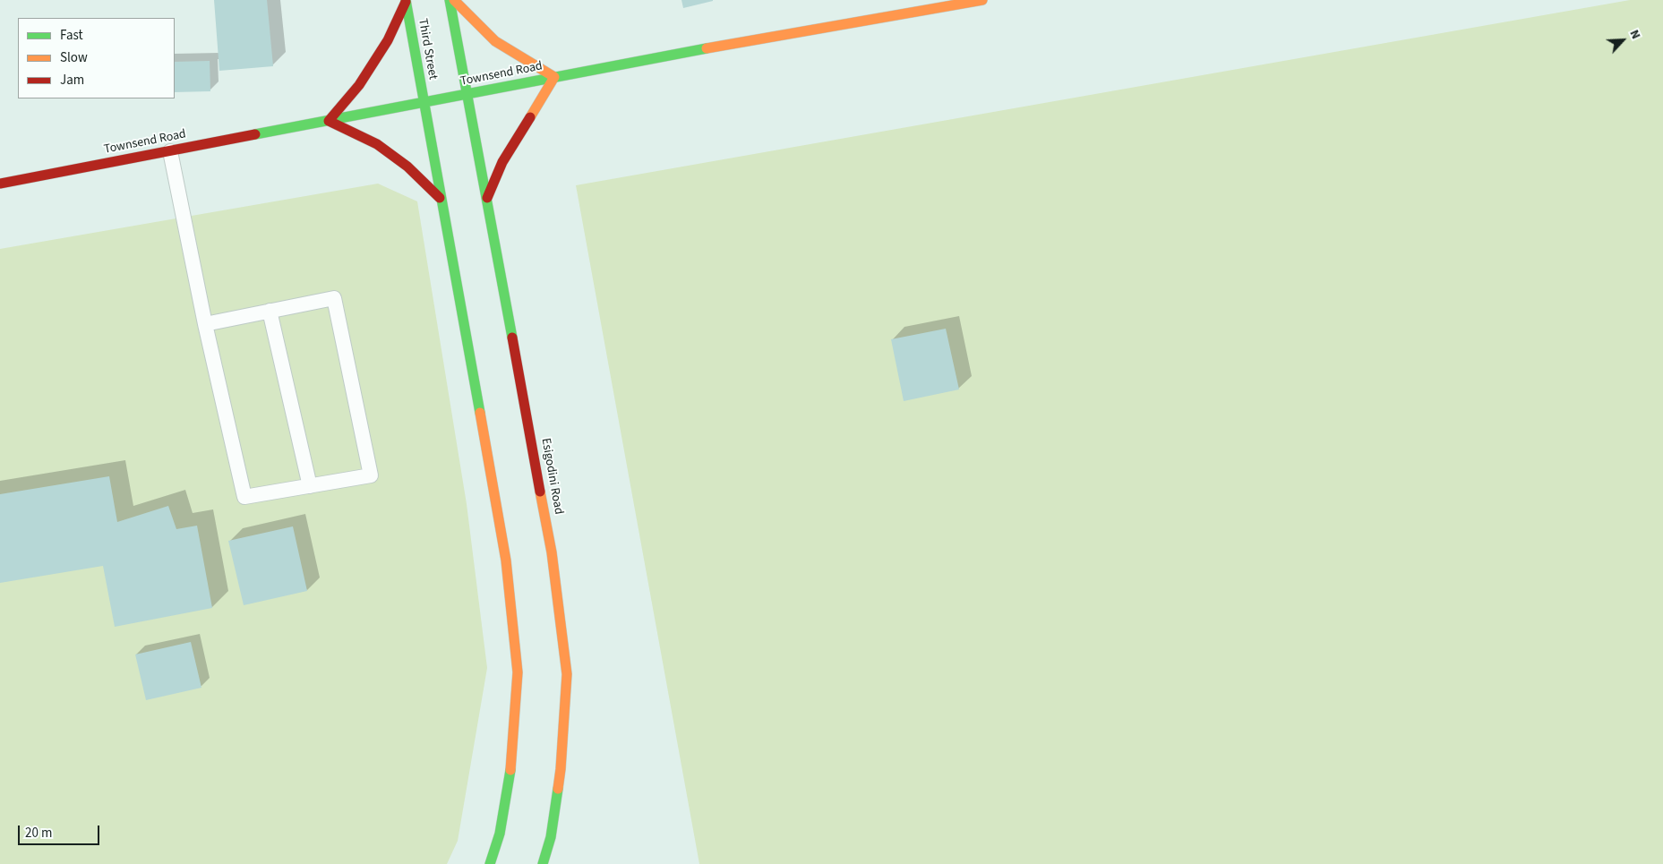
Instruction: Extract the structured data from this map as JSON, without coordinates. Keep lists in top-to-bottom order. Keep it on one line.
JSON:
{"streets":{"main road":["Third Street","Townsend Road","Esigodini Road"]},"crossings":[["Third Street","Townsend Road"],["Townsend Road","Esigodini Road"]],"legend":["Fast","Slow","Jam"],"scale_bar":"20 m","north":"top right"}
